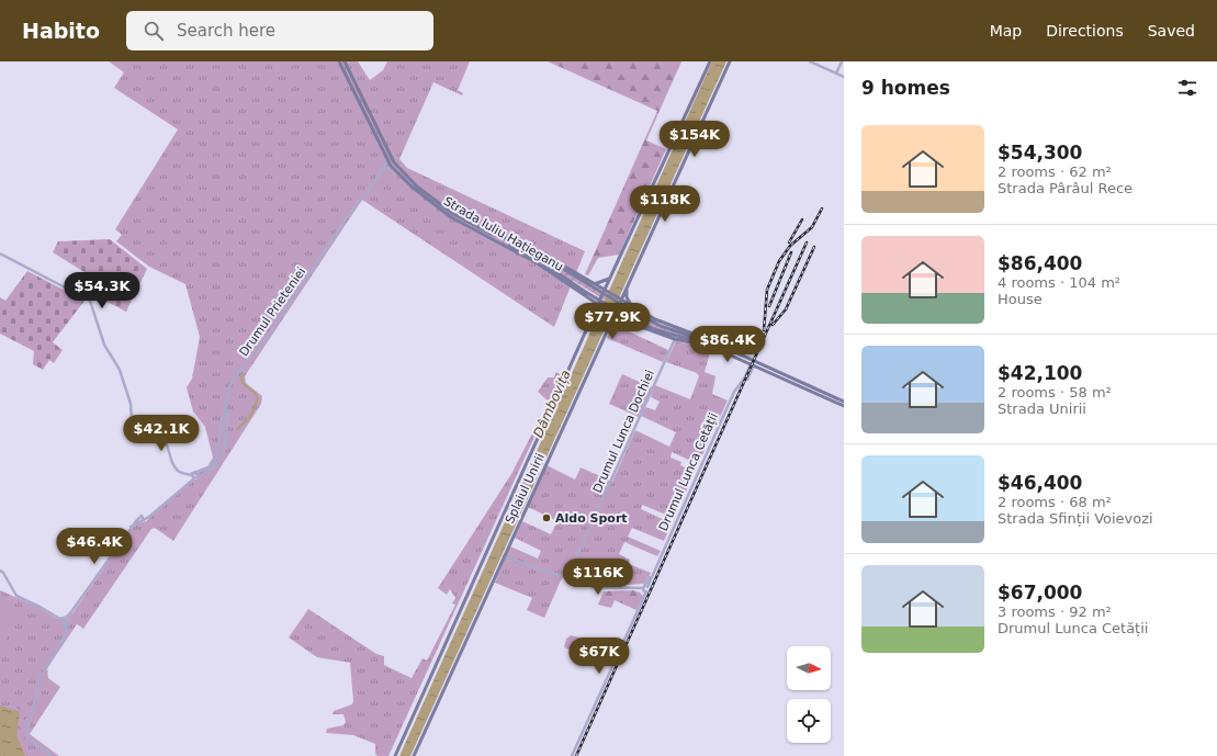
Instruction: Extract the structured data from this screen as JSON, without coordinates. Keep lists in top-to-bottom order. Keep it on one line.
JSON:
{"streets":{"main road":["Strada Iuliu Hațieganu","Splaiul Unirii"],"street":["Drumul Prieteniei","Drumul Lunca Dochiei","Drumul Lunca Cetății"]},"crossings":[["Strada Iuliu Hațieganu","Drumul Prieteniei"],["Strada Iuliu Hațieganu","Splaiul Unirii"]],"water":["Dâmbovița"],"places":["Aldo Sport"],"north":"right","page":{"header":"Habito","search":"Search here","nav":["Map","Directions","Saved"],"heading":"9 homes","list":[{"name":"$54,300","note":"2 rooms · 62 m² · Strada Pârâul Rece"},{"name":"$86,400","note":"4 rooms · 104 m² · House"},{"name":"$42,100","note":"2 rooms · 58 m² · Strada Unirii"},{"name":"$46,400","note":"2 rooms · 68 m² · Strada Sfinții Voievozi"},{"name":"$67,000","note":"3 rooms · 92 m² · Drumul Lunca Cetății"}],"price":["$154K","$118K","$54.3K","$77.9K","$86.4K","$42.1K","$46.4K","$116K","$67K"]}}
